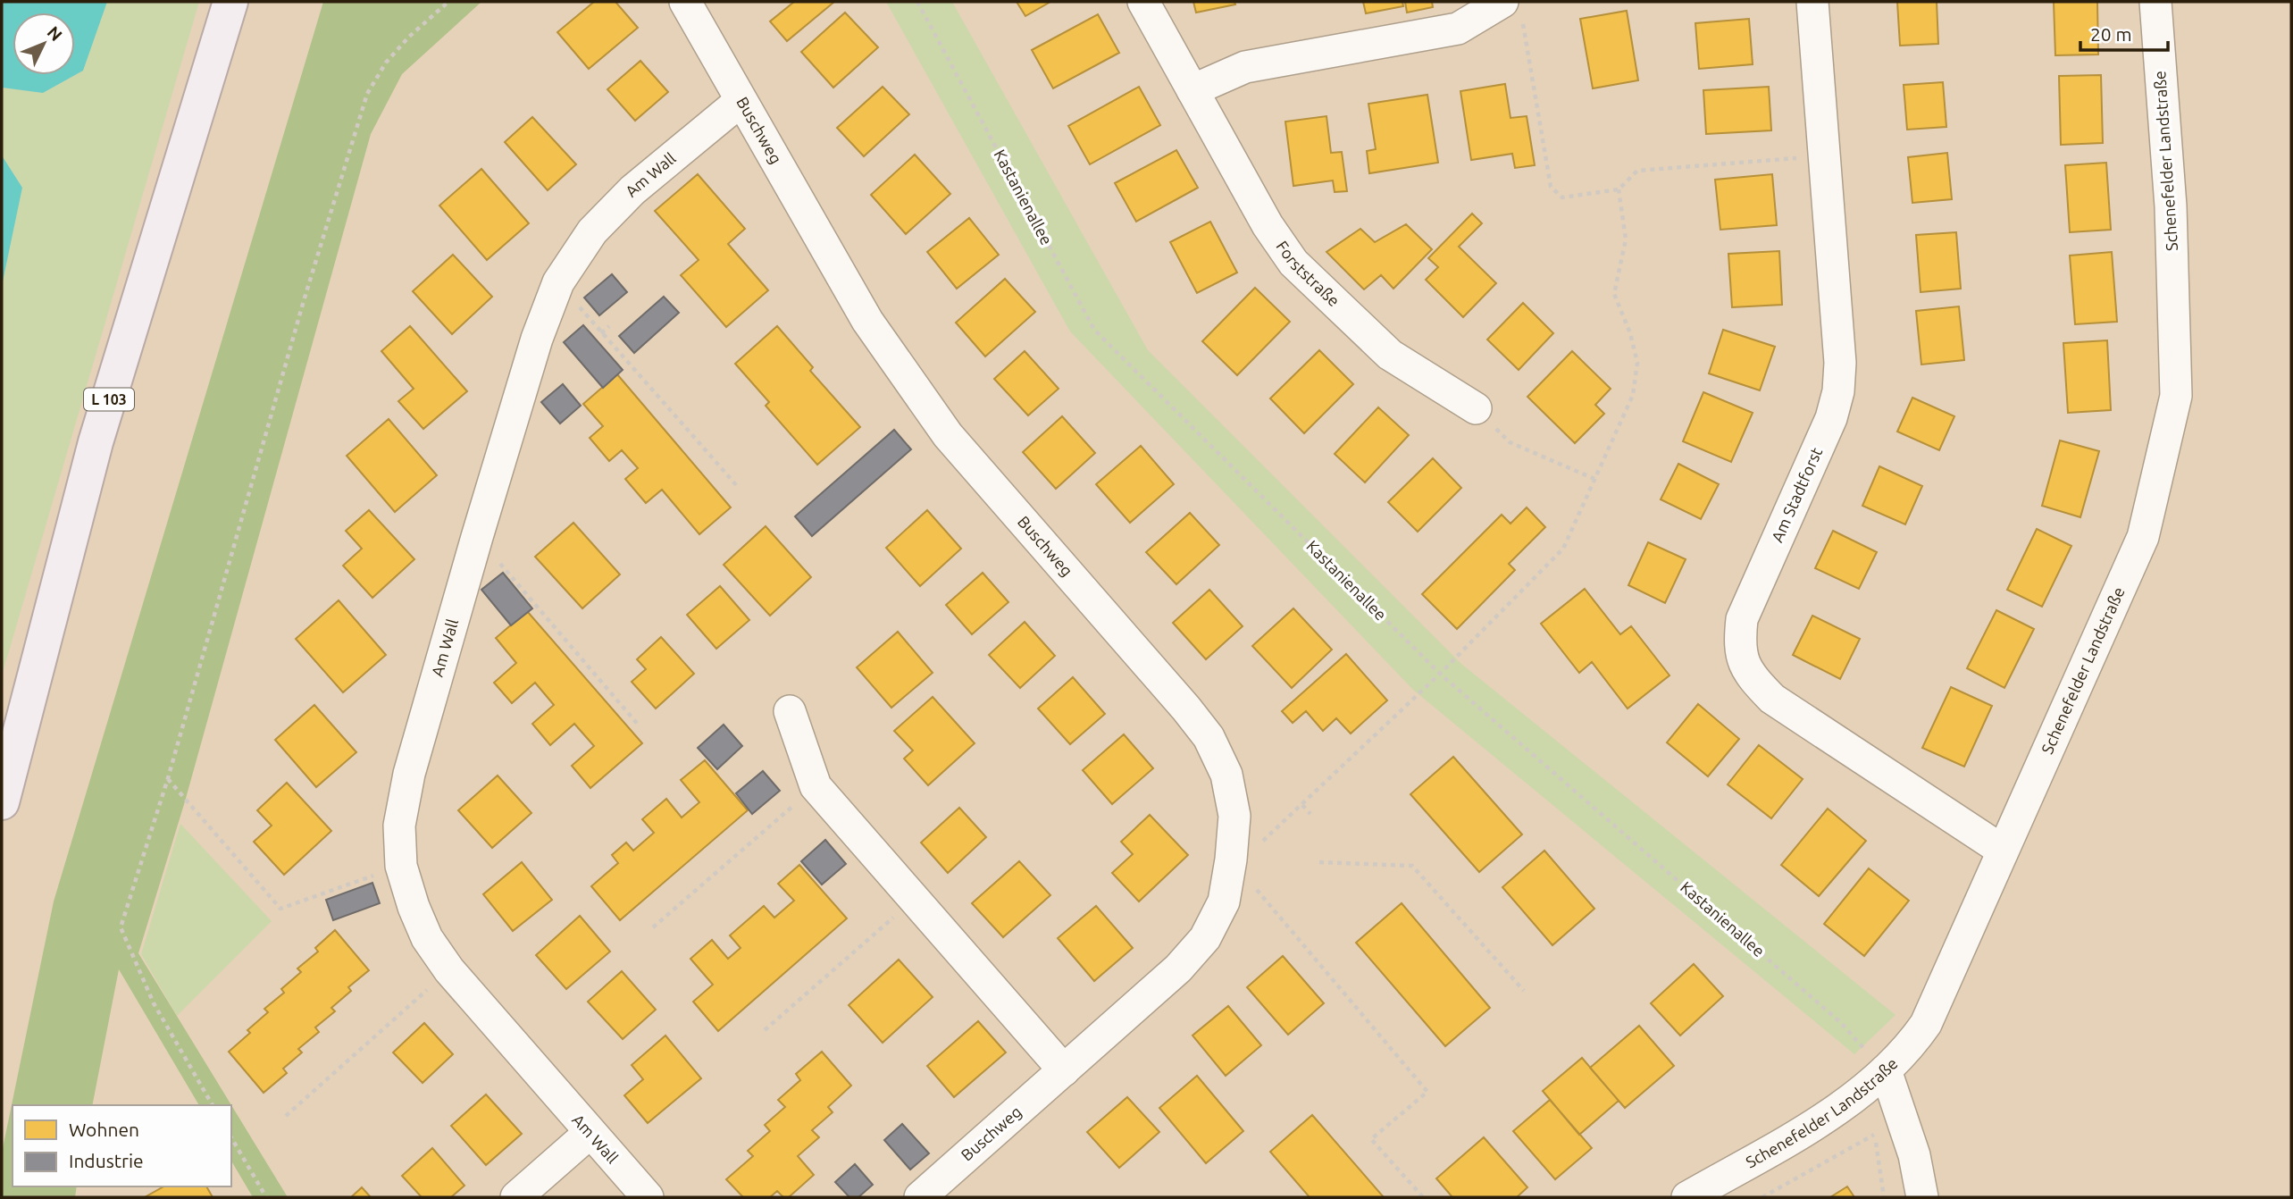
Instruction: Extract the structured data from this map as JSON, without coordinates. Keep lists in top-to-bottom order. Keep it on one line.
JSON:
{"streets":{"main road":["L 103"],"street":["Buschweg","Schenefelder Landstraße","Am Wall","Forststraße","Am Stadtforst"],"path":["Kastanienallee"]},"crossings":[["Buschweg","Am Wall"],["Schenefelder Landstraße","Kastanienallee"],["Schenefelder Landstraße","Am Stadtforst"]],"legend":["Wohnen","Industrie"],"scale_bar":"20 m","north":"top right"}
